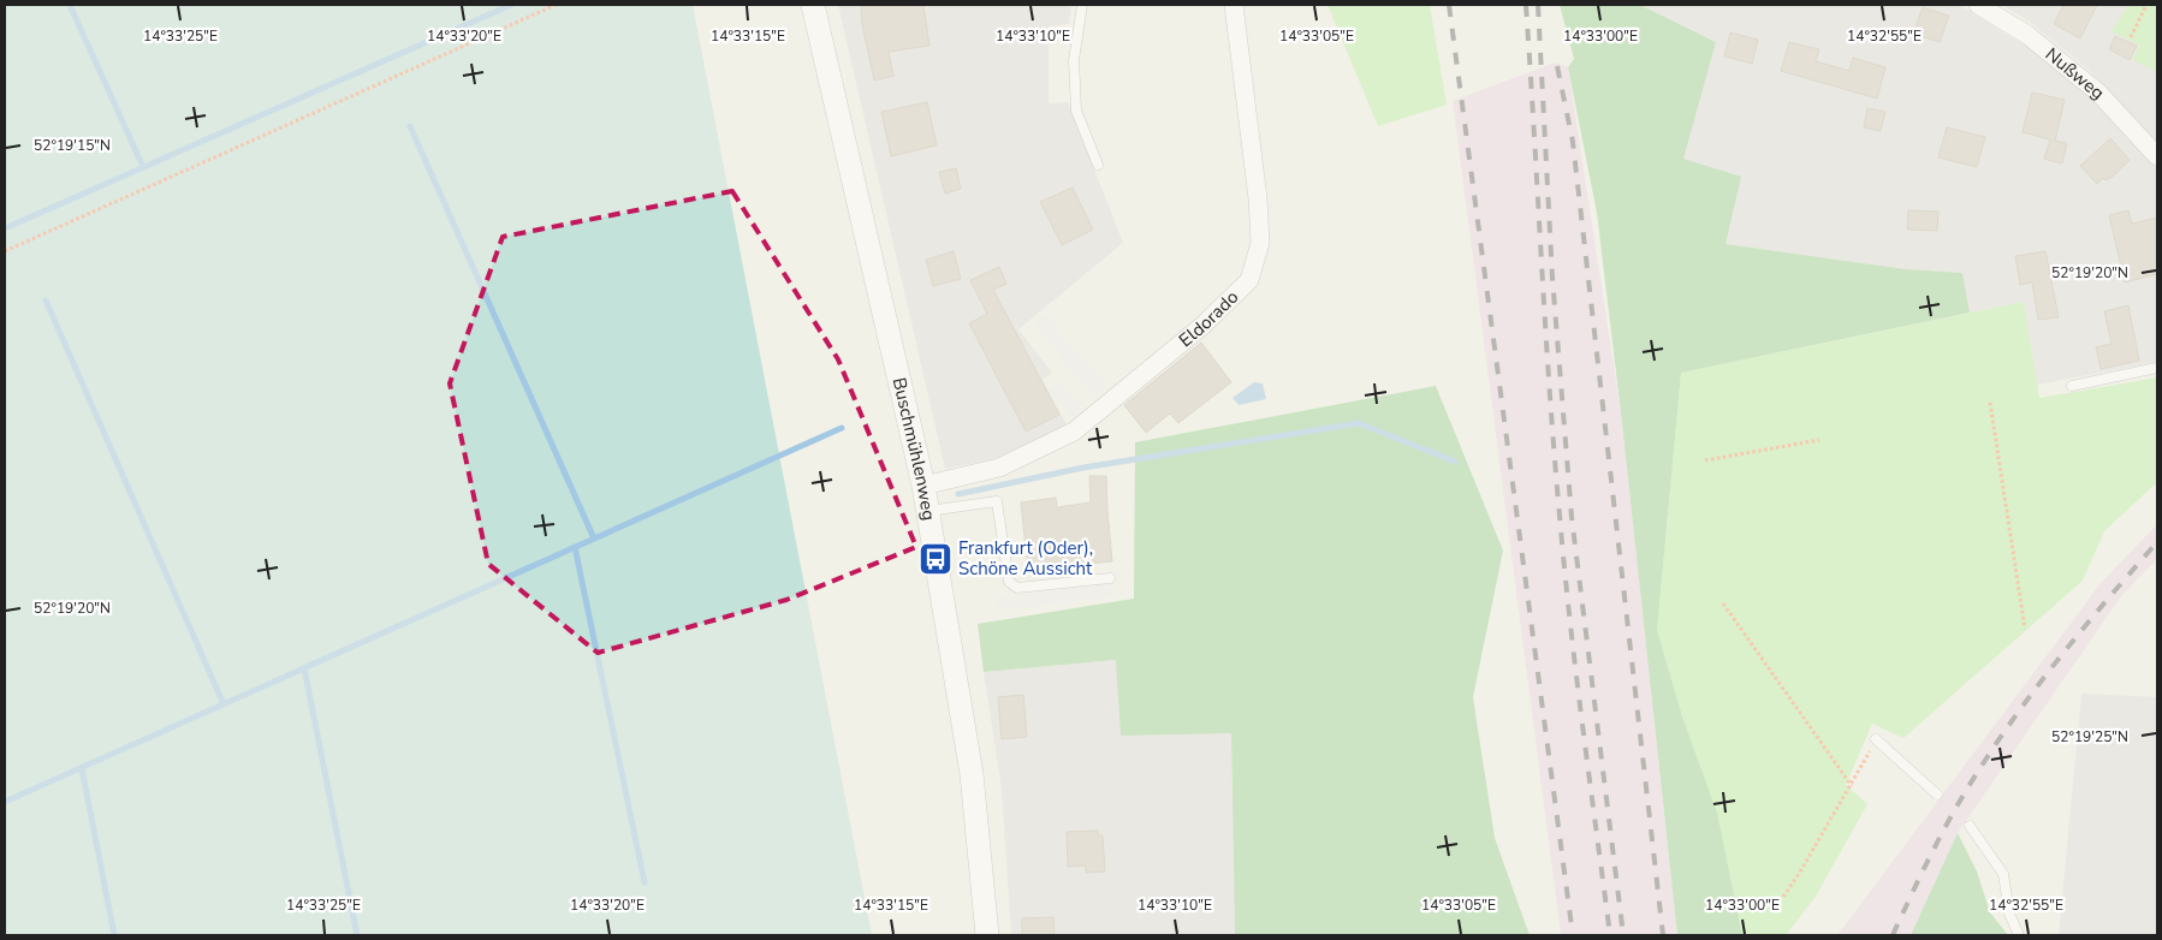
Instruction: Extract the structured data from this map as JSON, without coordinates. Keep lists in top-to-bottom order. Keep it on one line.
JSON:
{"streets":{"street":["Nußweg","Eldorado","Buschmühlenweg"]},"crossings":[["Eldorado","Buschmühlenweg"]],"places":{"bus stop":["Frankfurt (Oder), Schöne Aussicht"]},"coordinates":["14°33'25\"E","14°33'20\"E","14°33'15\"E","14°33'10\"E","14°33'05\"E","14°33'00\"E","14°32'55\"E","52°19'15\"N","52°19'20\"N","52°19'25\"N"]}
